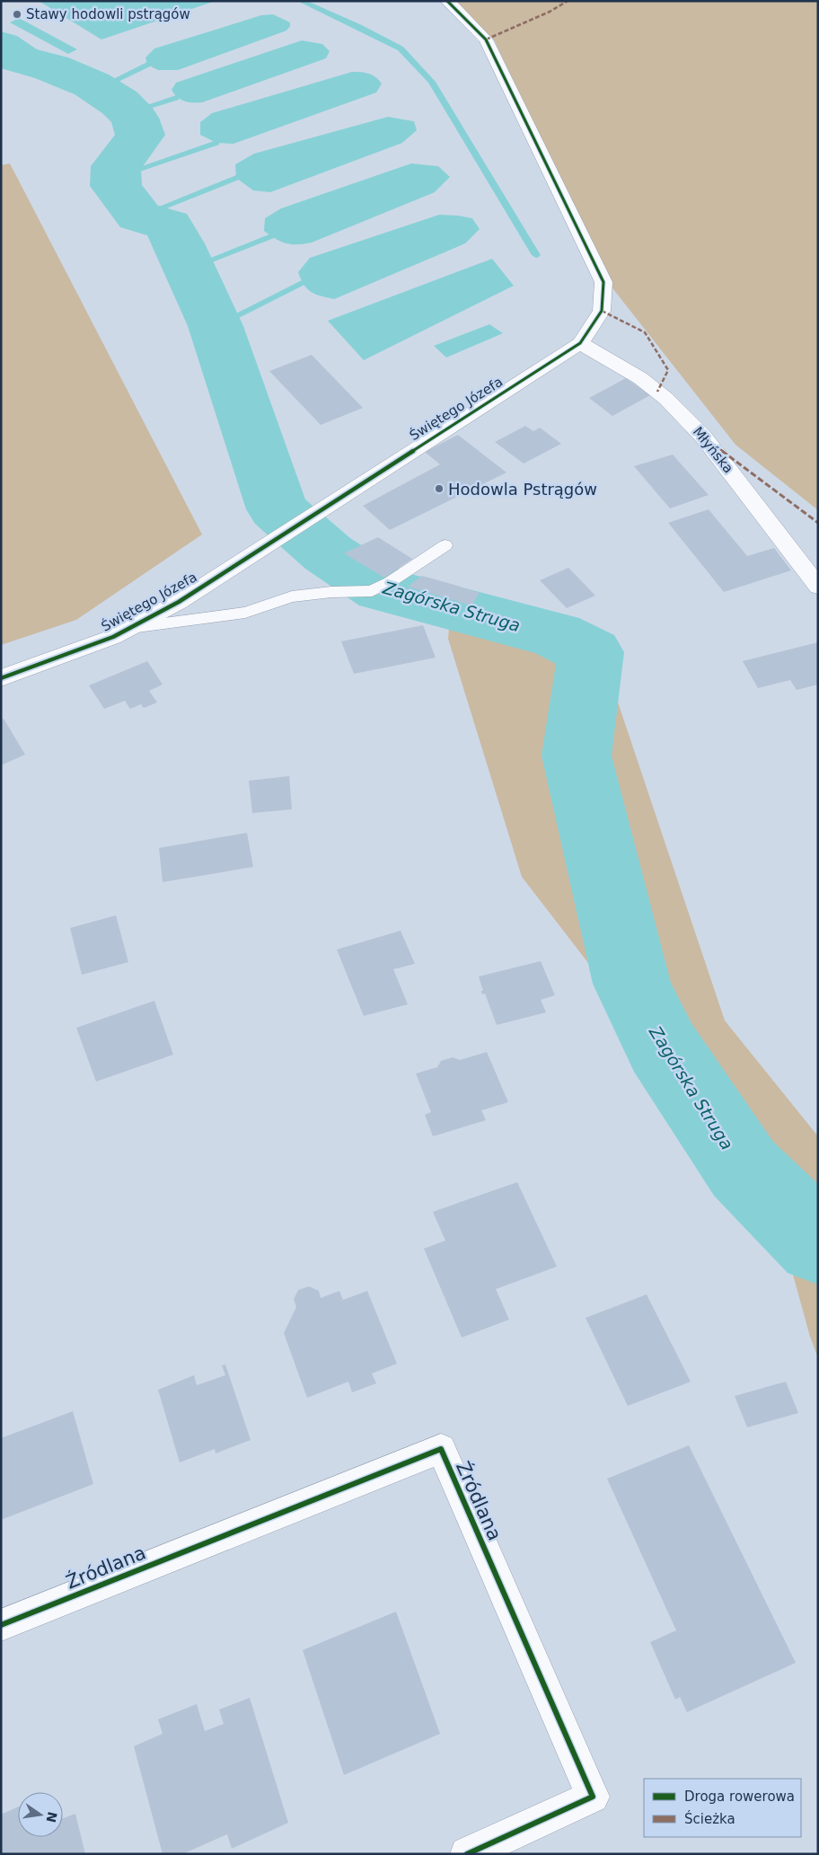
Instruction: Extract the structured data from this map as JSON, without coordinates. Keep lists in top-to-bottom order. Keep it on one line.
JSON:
{"streets":{"street":["Świętego Józefa","Młyńska","Źródlana"]},"crossings":[["Świętego Józefa","Młyńska"]],"water":["Zagórska Struga"],"places":["Stawy hodowli pstrągów","Hodowla Pstrągów"],"legend":["Droga rowerowa","Ścieżka"],"north":"right"}
